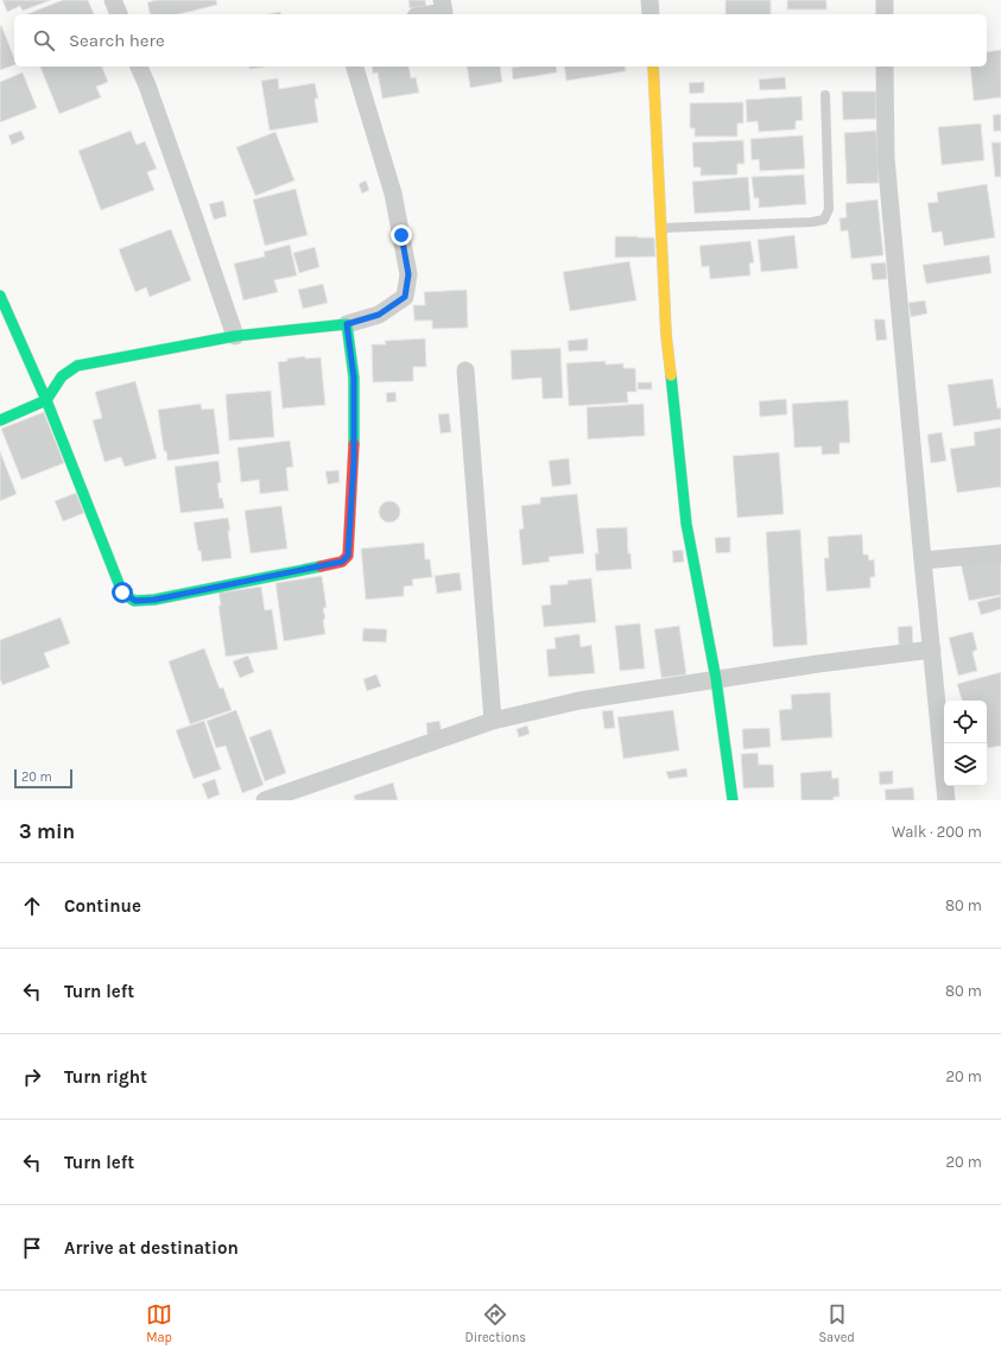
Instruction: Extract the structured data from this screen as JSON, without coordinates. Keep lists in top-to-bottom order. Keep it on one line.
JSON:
{"scale_bar":"20 m","page":{"search":"Search here","scale":"20 m","heading":["3 min","Walk · 200 m"],"list":[["Continue","80 m"],["Turn left","80 m"],["Turn right","20 m"],["Turn left","20 m"],"Arrive at destination"],"nav":["Map","Directions","Saved"]}}
